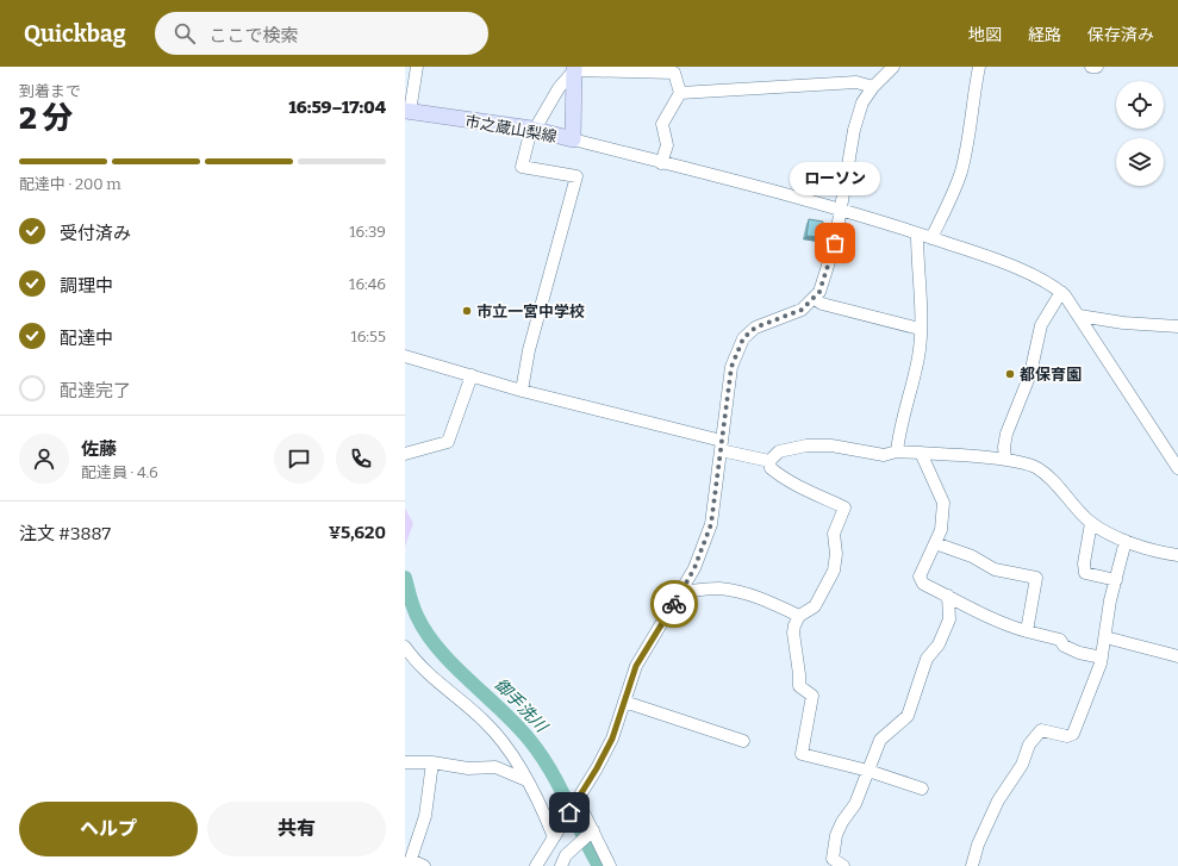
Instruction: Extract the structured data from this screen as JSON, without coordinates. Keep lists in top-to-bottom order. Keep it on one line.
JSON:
{"streets":{"main road":["市之蔵山梨線"]},"water":["御手洗川"],"places":["ローソン","市立一宮中学校","都保育園"],"page":{"header":"Quickbag","search":"ここで検索","nav":["地図","経路","保存済み"],"heading":["2 分","到着まで","16:59–17:04"],"panel":["佐藤","配達員 · 4.6","注文 #3887","¥5,620"],"bar":"配達中 · 200 m","bubble":"ローソン","list":[["受付済み","16:39"],["調理中","16:46"],["配達中","16:55"],"配達完了"],"buttons":["ヘルプ","共有"]}}
